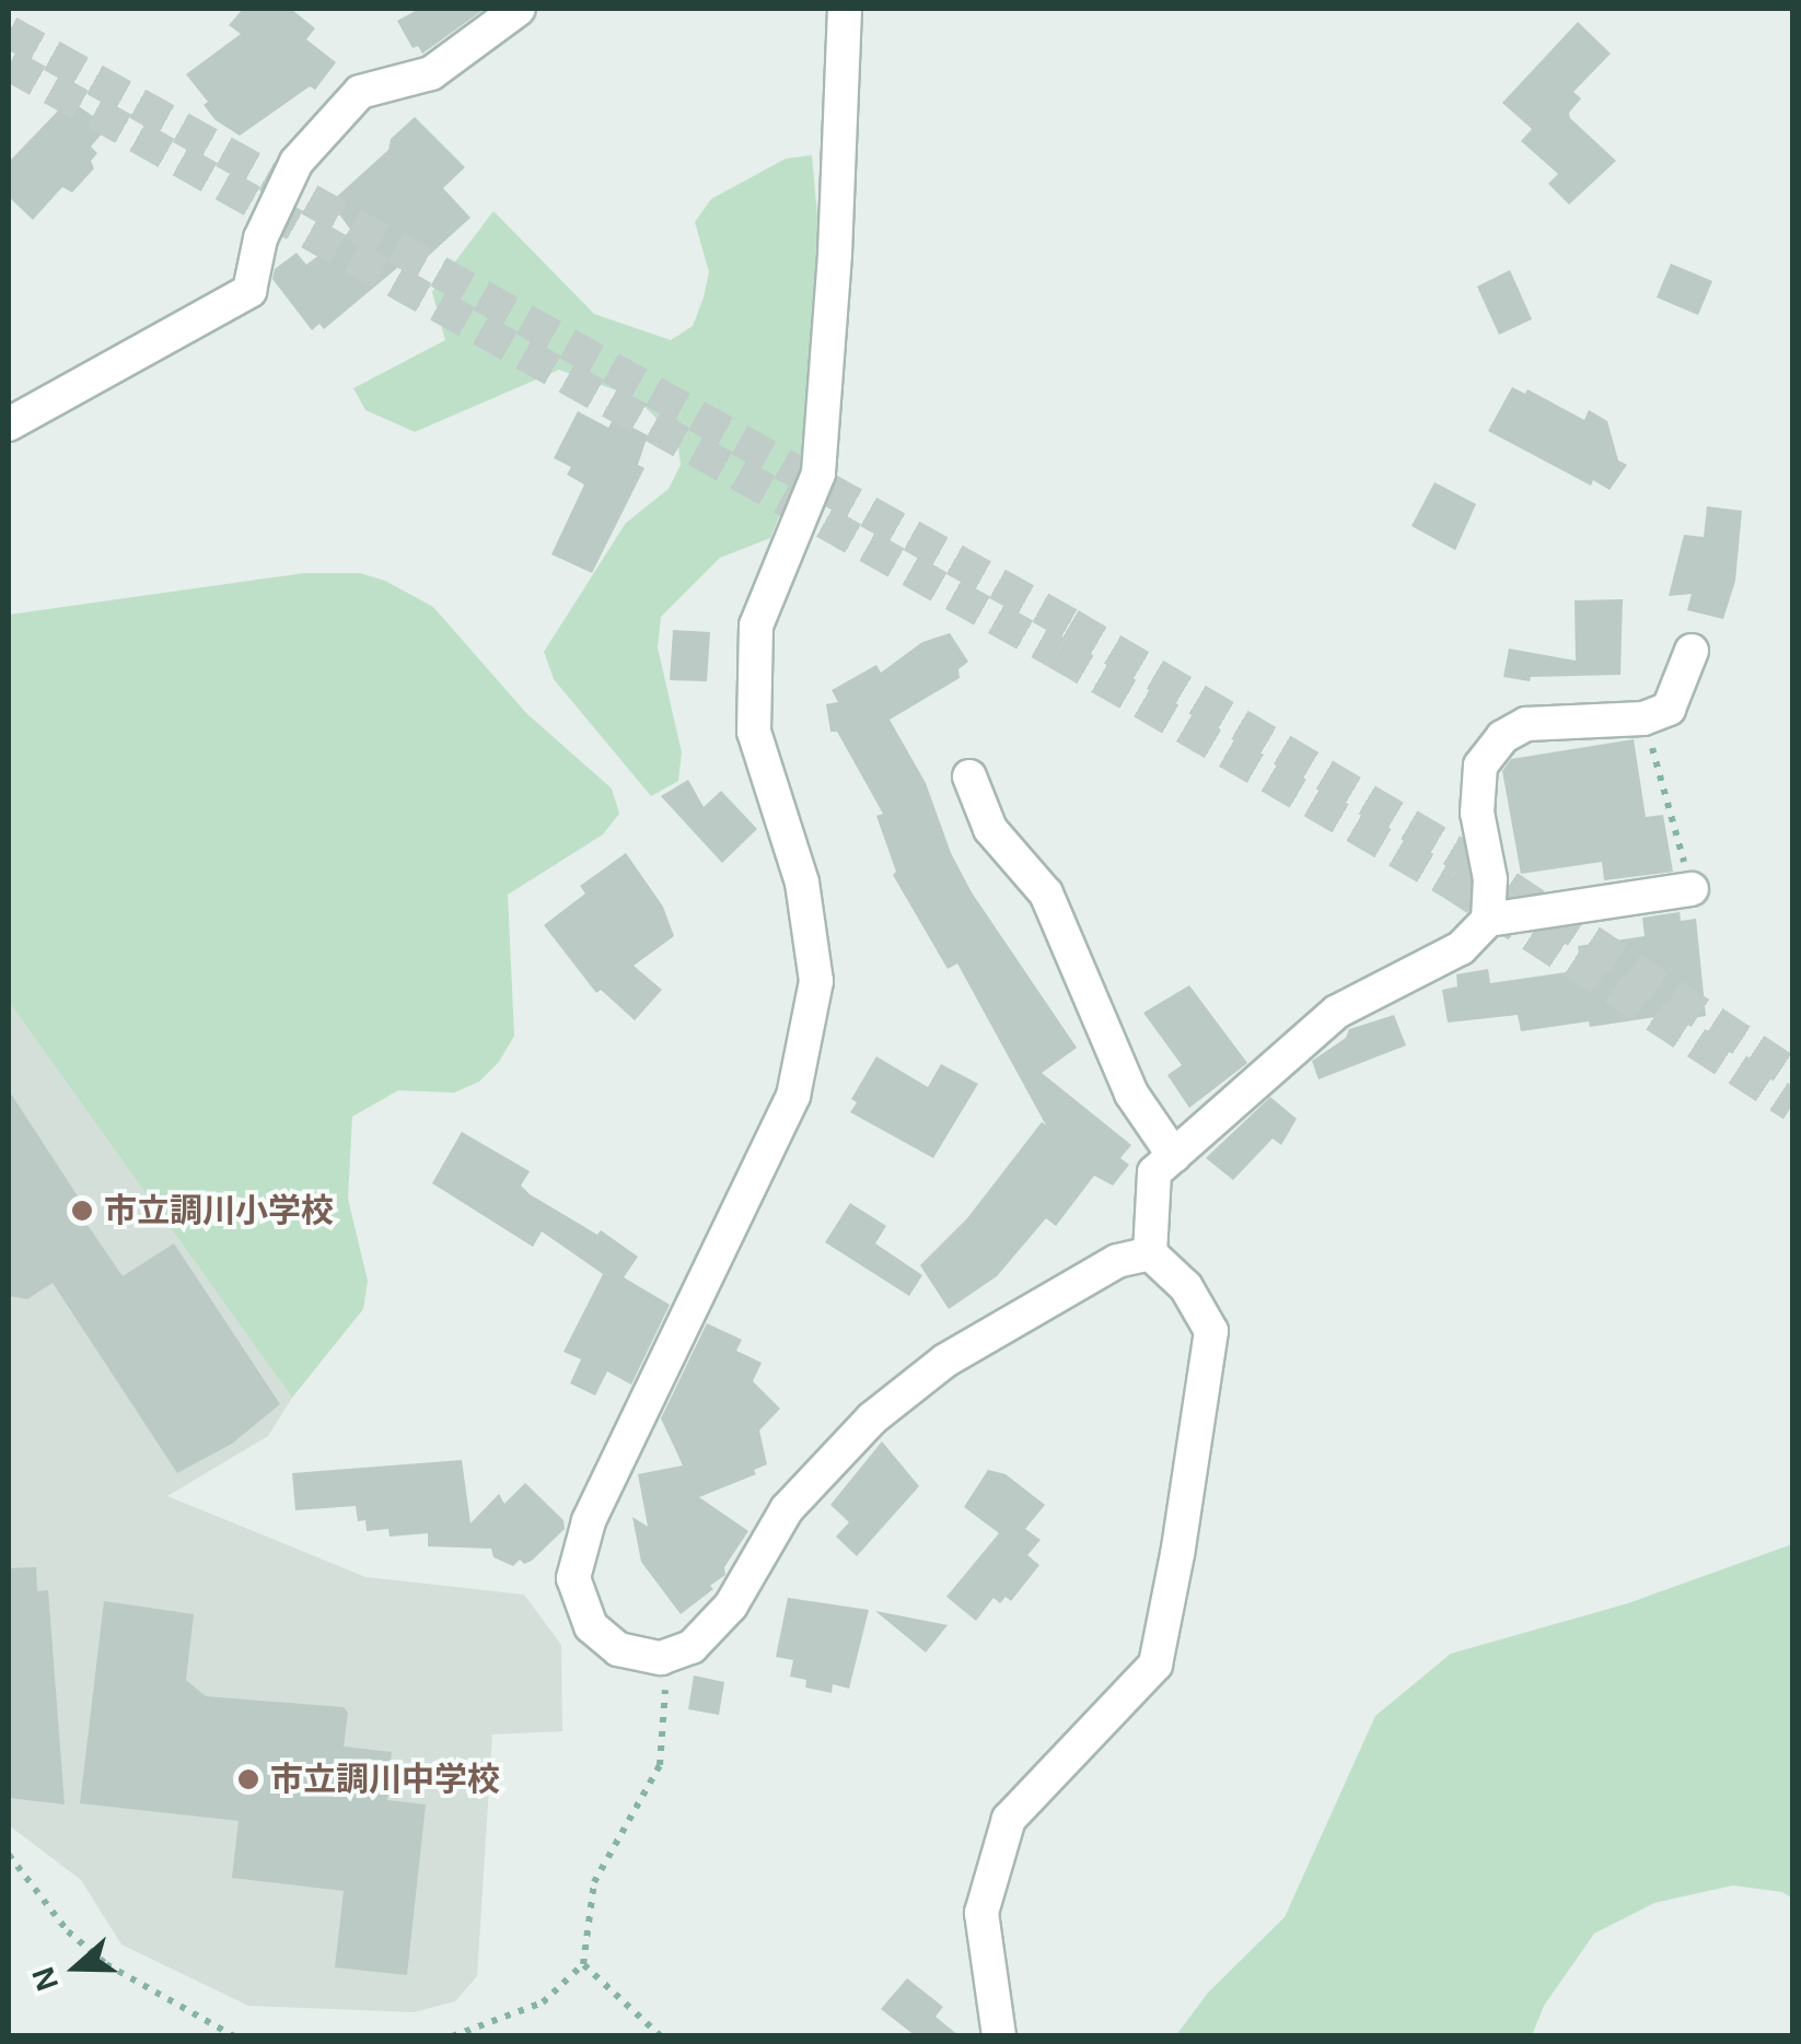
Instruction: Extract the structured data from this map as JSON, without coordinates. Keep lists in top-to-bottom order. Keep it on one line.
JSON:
{"places":["市立調川小学校","市立調川中学校"],"north":"left"}
